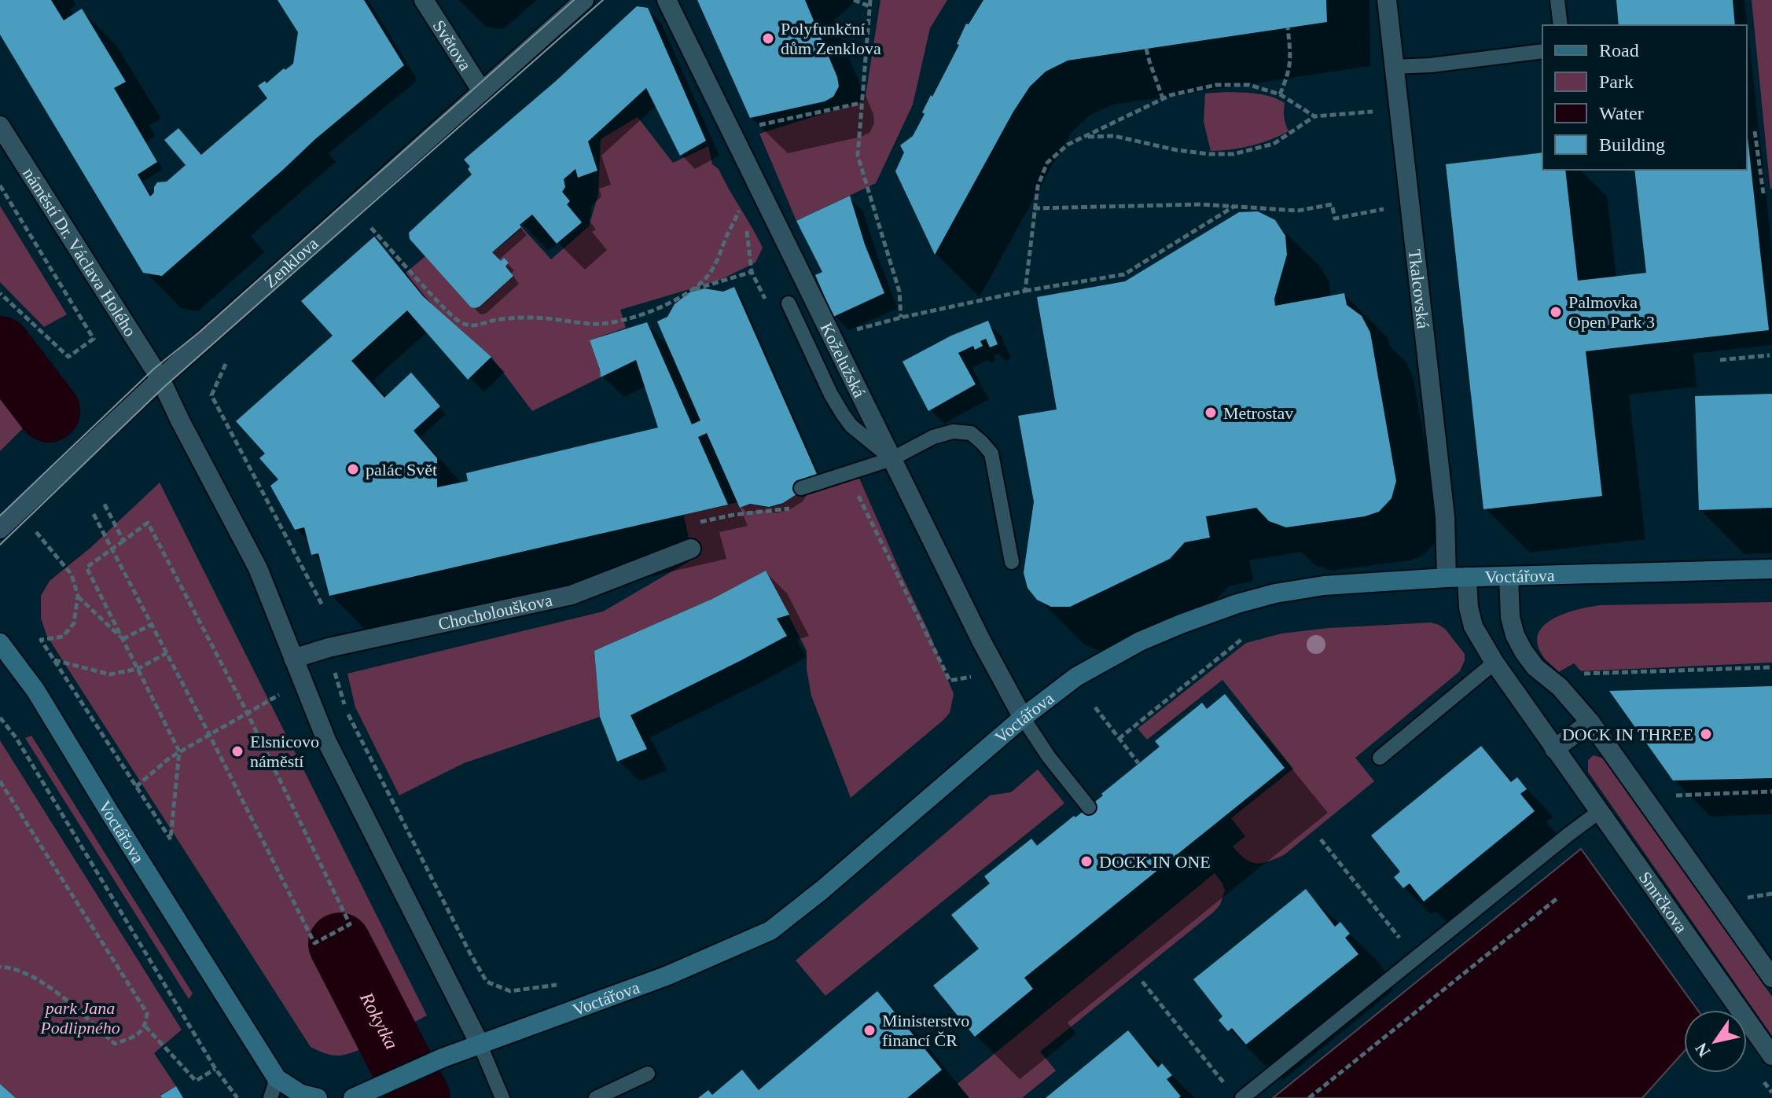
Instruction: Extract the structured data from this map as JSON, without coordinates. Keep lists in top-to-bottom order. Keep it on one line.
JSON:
{"streets":{"main road":["Voctářova"],"street":["Světova","náměstí Dr. Václava Holého","Zenklova","Tkalcovská","Koželužská","Chocholouškova","Smrčkova"]},"crossings":[["Světova","Zenklova"],["náměstí Dr. Václava Holého","Zenklova"],["Tkalcovská","Voctářova"],["Koželužská","Voctářova"],["Voctářova","Smrčkova"]],"water":["Rokytka"],"parks":["park Jana Podlipného"],"places":["Polyfunkční dům Zenklova","Palmovka Open Park 3","Metrostav","palác Svět","DOCK IN THREE","Elsnicovo náměstí","DOCK IN ONE","Ministerstvo financí ČR"],"legend":["Road","Park","Water","Building"],"north":"bottom left"}
